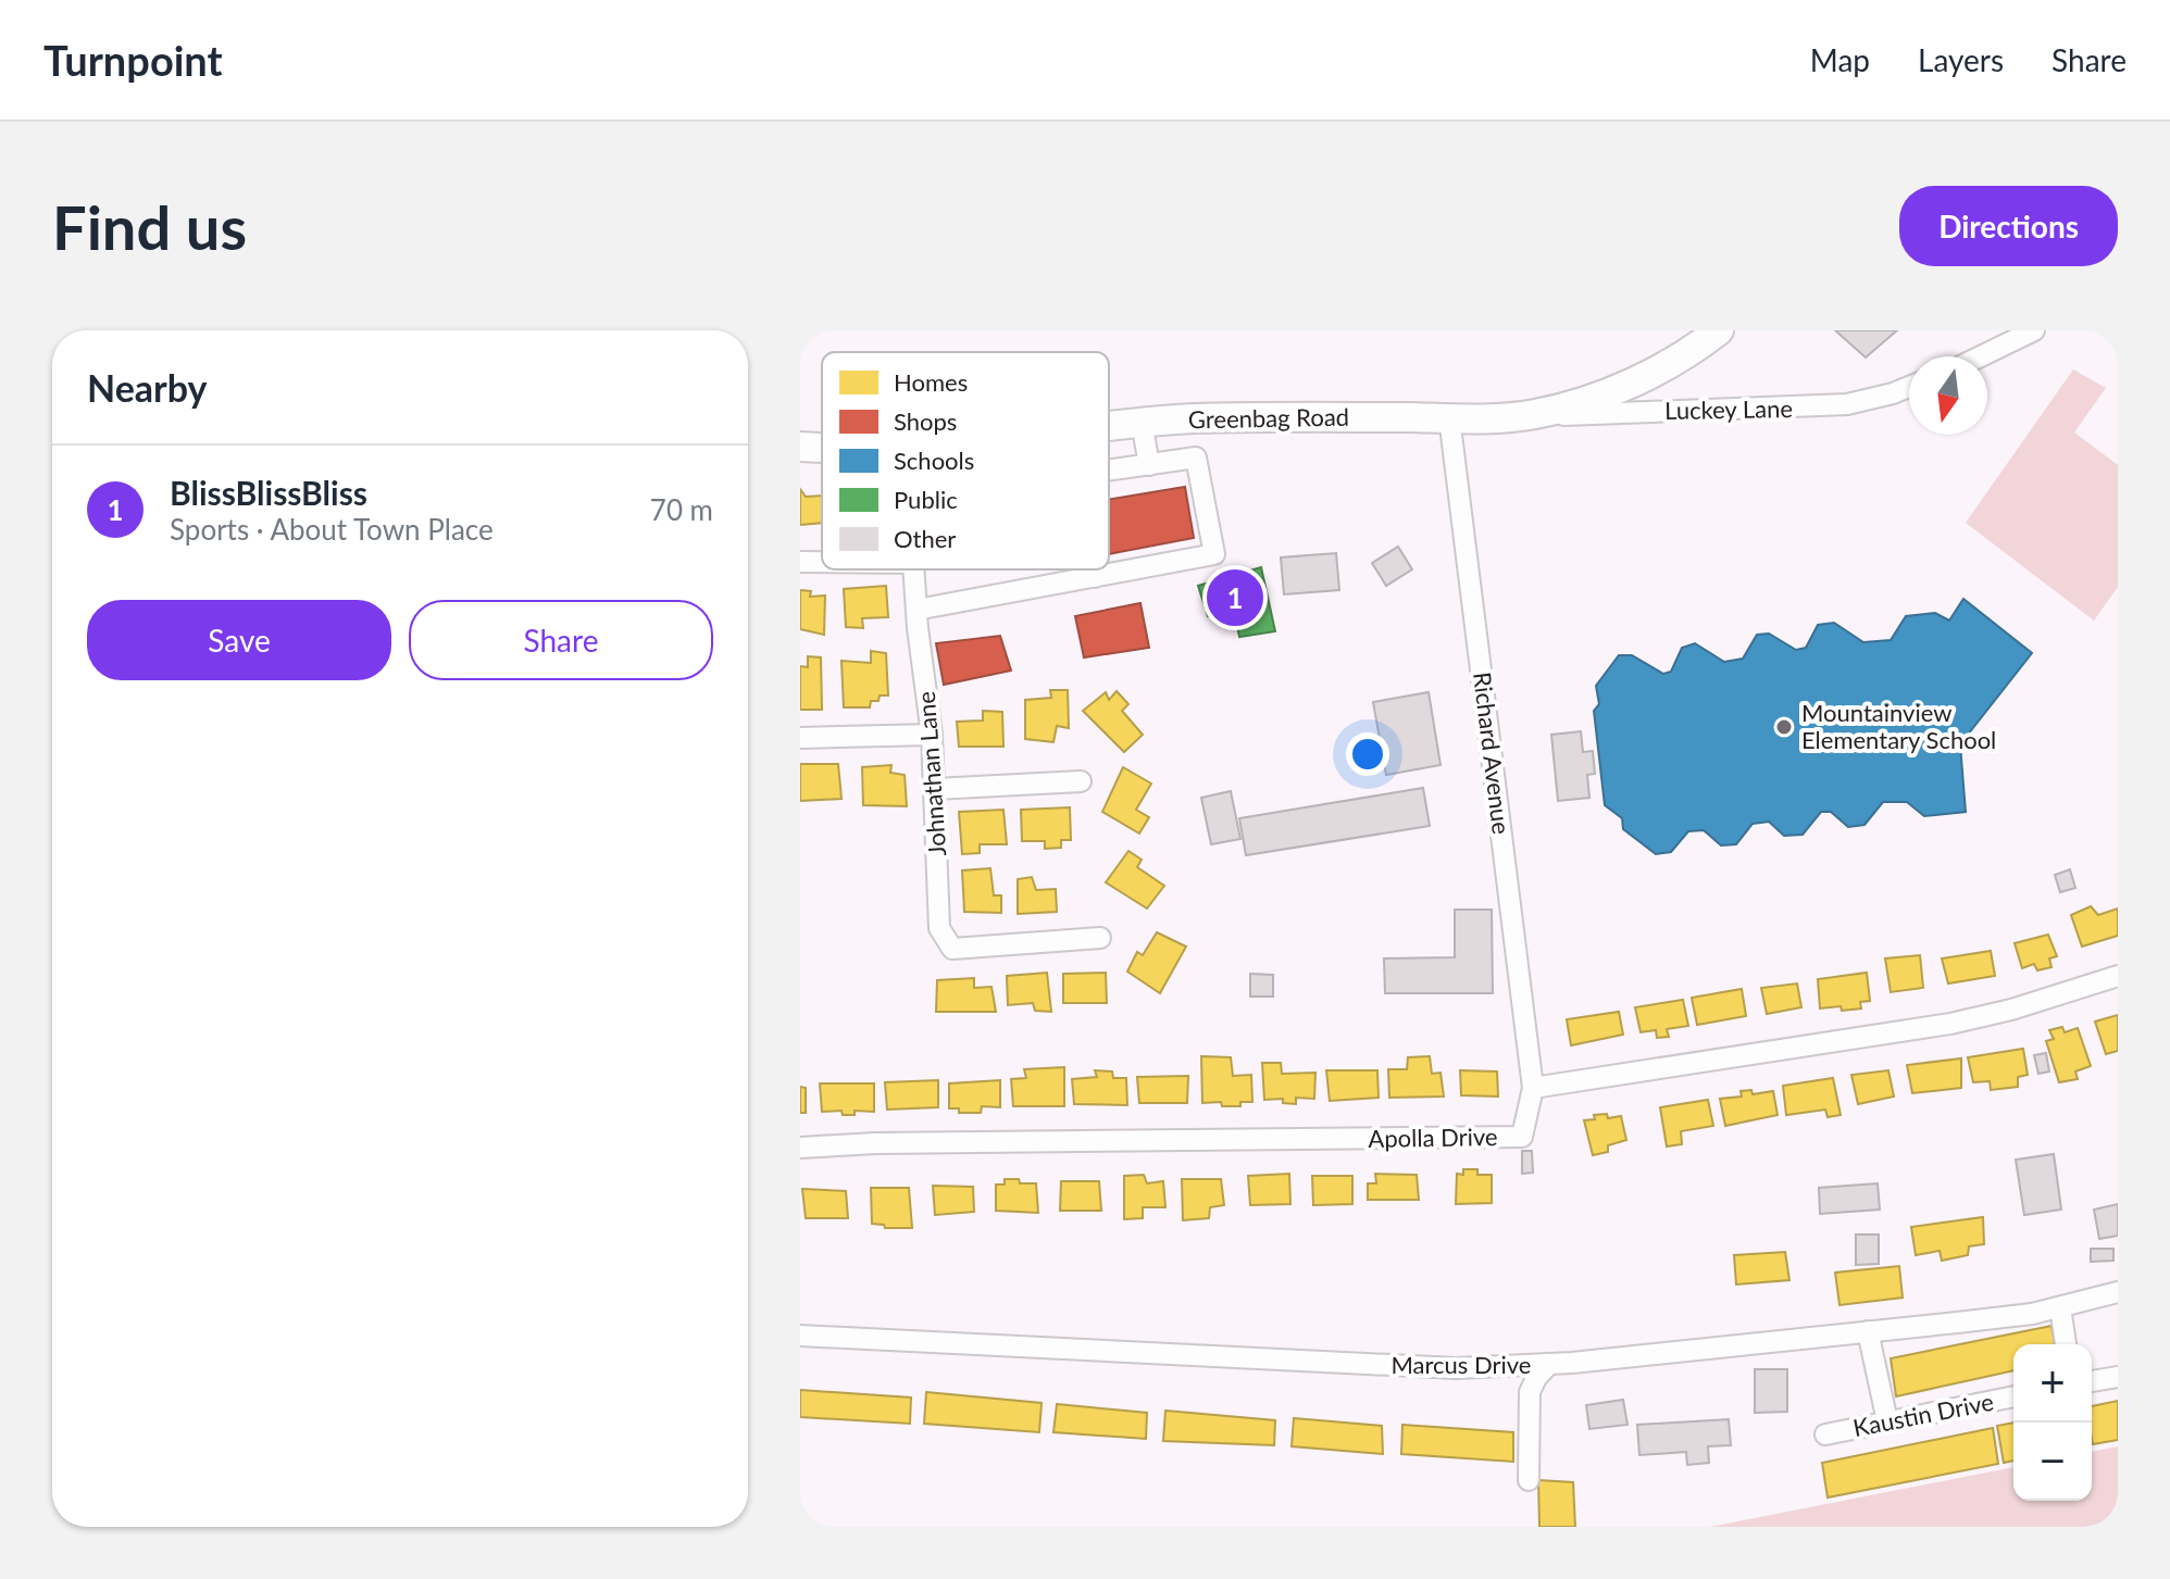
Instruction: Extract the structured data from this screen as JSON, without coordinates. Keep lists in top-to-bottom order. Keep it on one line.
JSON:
{"streets":{"main road":["Greenbag Road"],"street":["Luckey Lane","Richard Avenue","Johnathan Lane","Apolla Drive","Marcus Drive","Kaustin Drive"]},"crossings":[["Luckey Lane","Greenbag Road"],["Greenbag Road","Richard Avenue"],["Richard Avenue","Apolla Drive"]],"places":["Mountainview Elementary School"],"legend":["Homes","Shops","Schools","Public","Other"],"north":"bottom","page":{"header":"Turnpoint","nav":["Map","Layers","Share"],"buttons":["Directions",["Save","Share"]],"title":"Find us","heading":"Nearby","list":[{"mark":"1","name":"BlissBlissBliss","note":"Sports · About Town Place","value":"70 m"}],"pins":"1","map_buttons":["+","−"]}}
